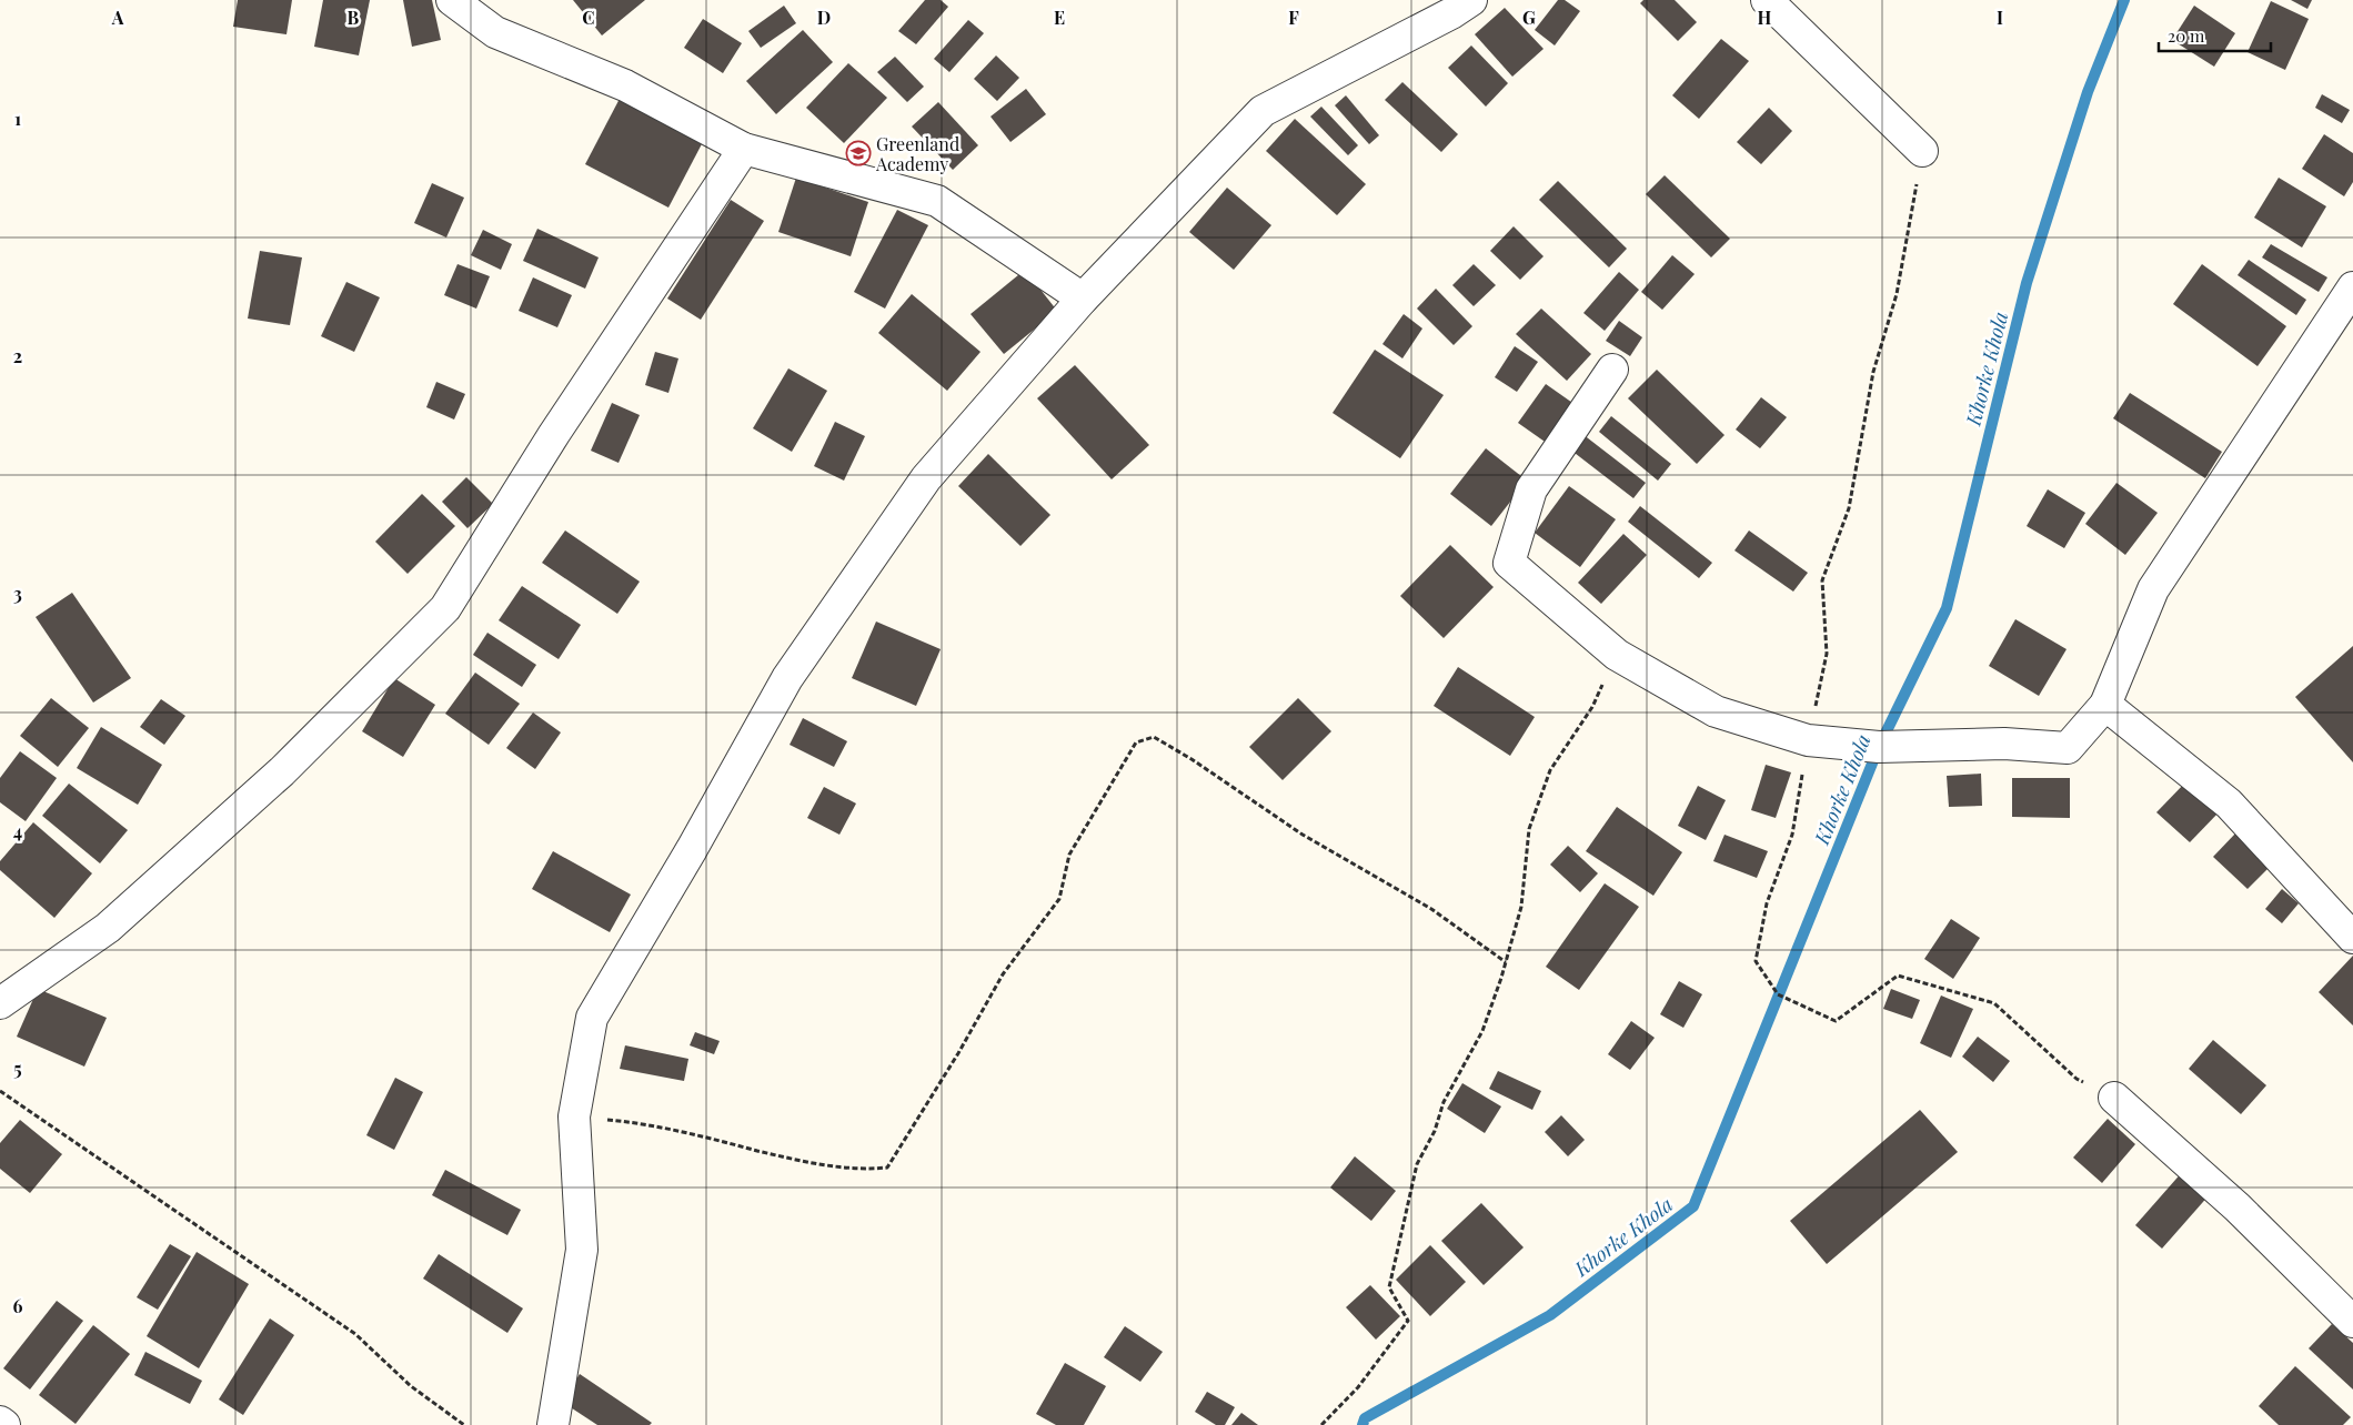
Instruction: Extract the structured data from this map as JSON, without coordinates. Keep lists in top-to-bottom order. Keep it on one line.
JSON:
{"water":["Khorke Khola"],"places":{"school or university":["Greenland Academy"]},"scale_bar":"20 m","grid":{"columns":["A","B","C","D","E","F","G","H","I"],"rows":["1","2","3","4","5","6"]}}
